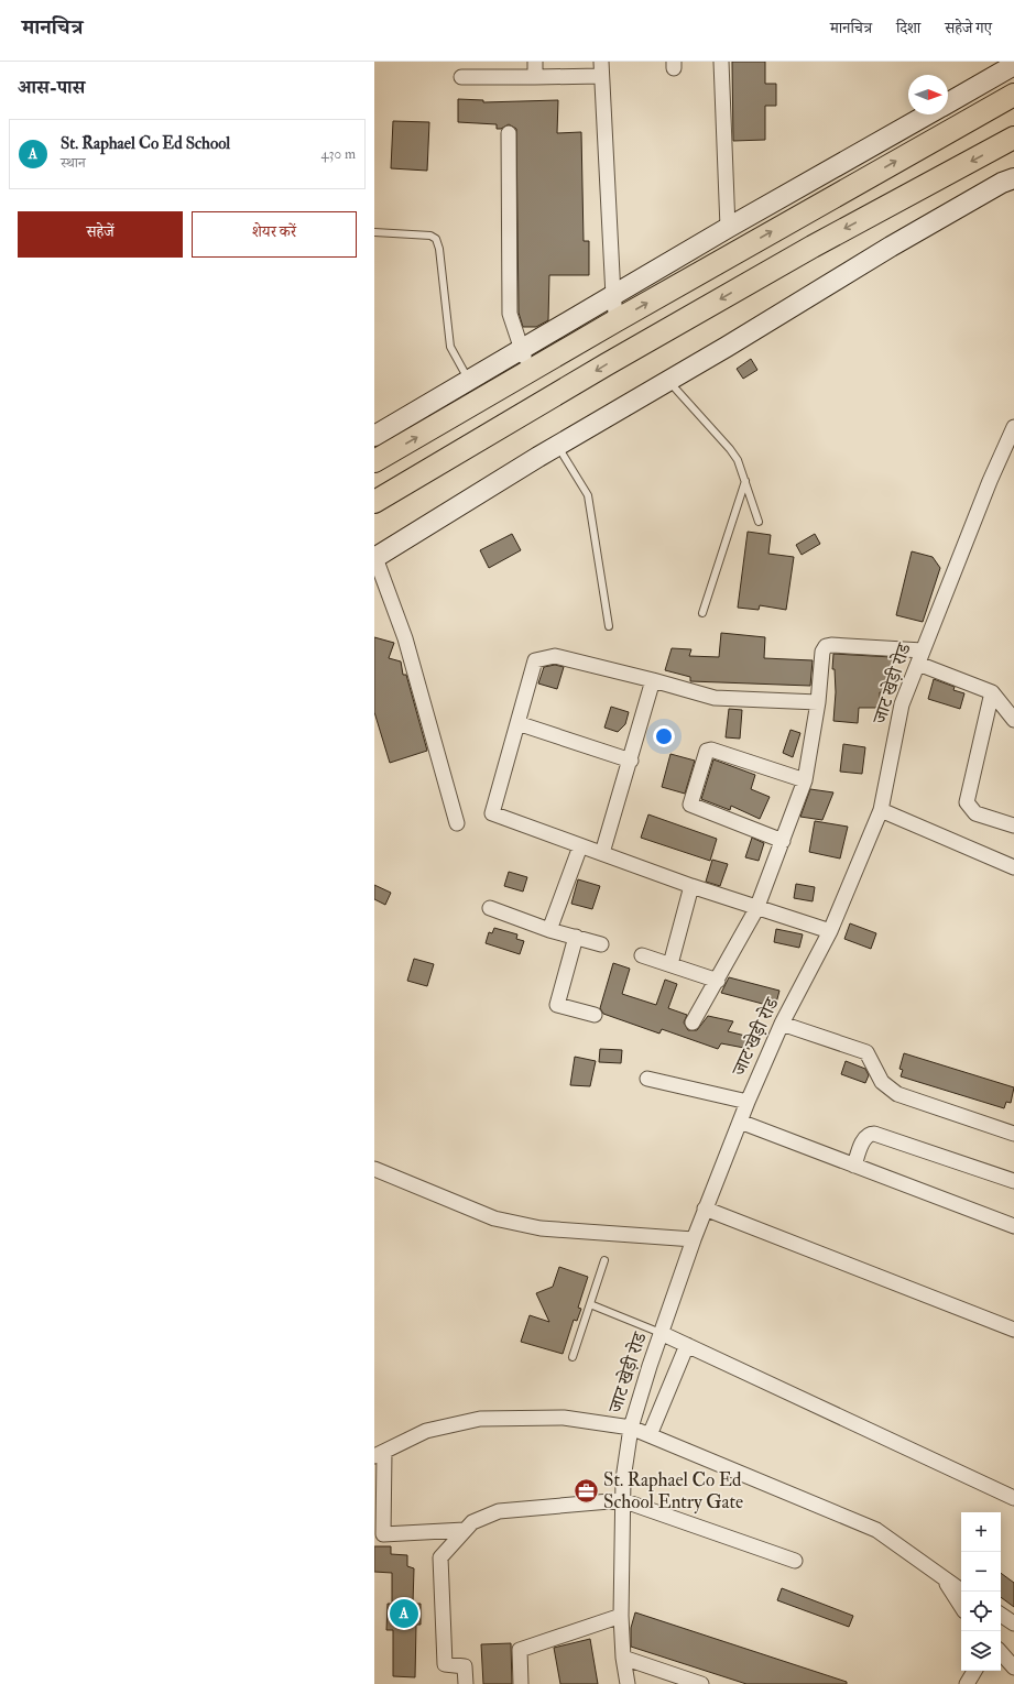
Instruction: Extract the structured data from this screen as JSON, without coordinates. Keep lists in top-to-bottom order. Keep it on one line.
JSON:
{"streets":{"street":["जाट खेड़ी रोड"]},"places":{"office":["St. Raphael Co Ed School Entry Gate"]},"north":"right","page":{"header":"मानचित्र","nav":["मानचित्र","दिशा","सहेजे गए"],"heading":"आस-पास","list":[{"mark":"A","name":"St. Raphael Co Ed School","note":"स्थान","value":"430 m"}],"buttons":["सहेजें","शेयर करें"],"map_buttons":["+","−"],"pins":"A"}}
